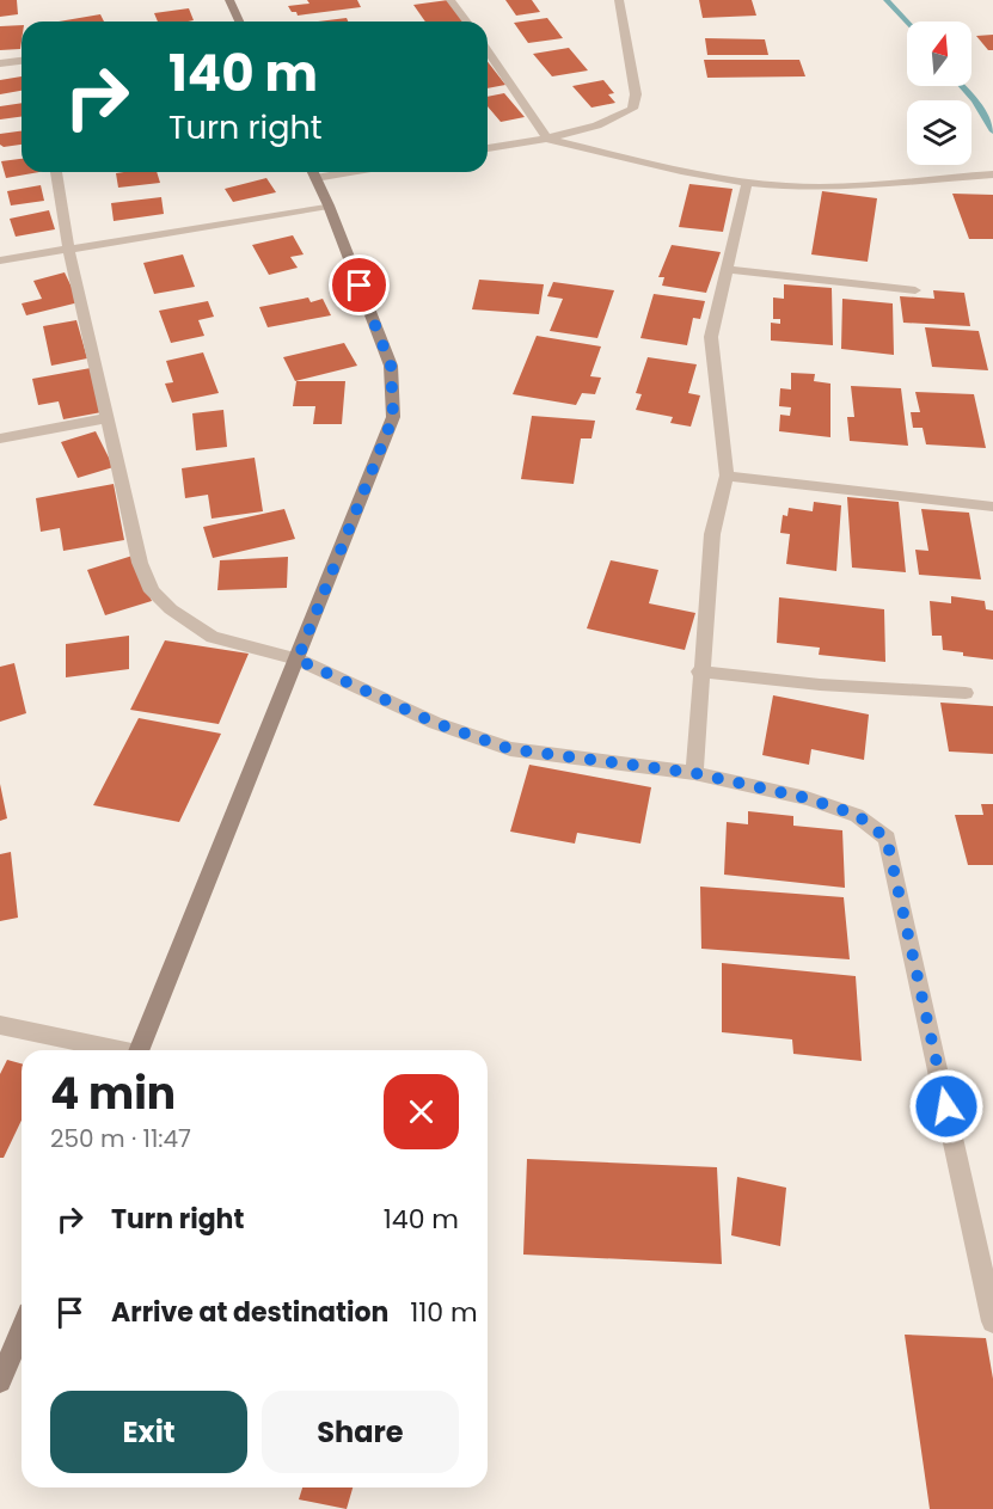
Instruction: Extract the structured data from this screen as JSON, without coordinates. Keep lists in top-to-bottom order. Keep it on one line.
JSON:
{"north":"top","page":{"turn":["140 m","Turn right"],"heading":["4 min","250 m · 11:47"],"list":[{"name":"Turn right","value":"140 m"},{"name":"Arrive at destination","value":"110 m"}],"buttons":["Exit","Share"]}}
